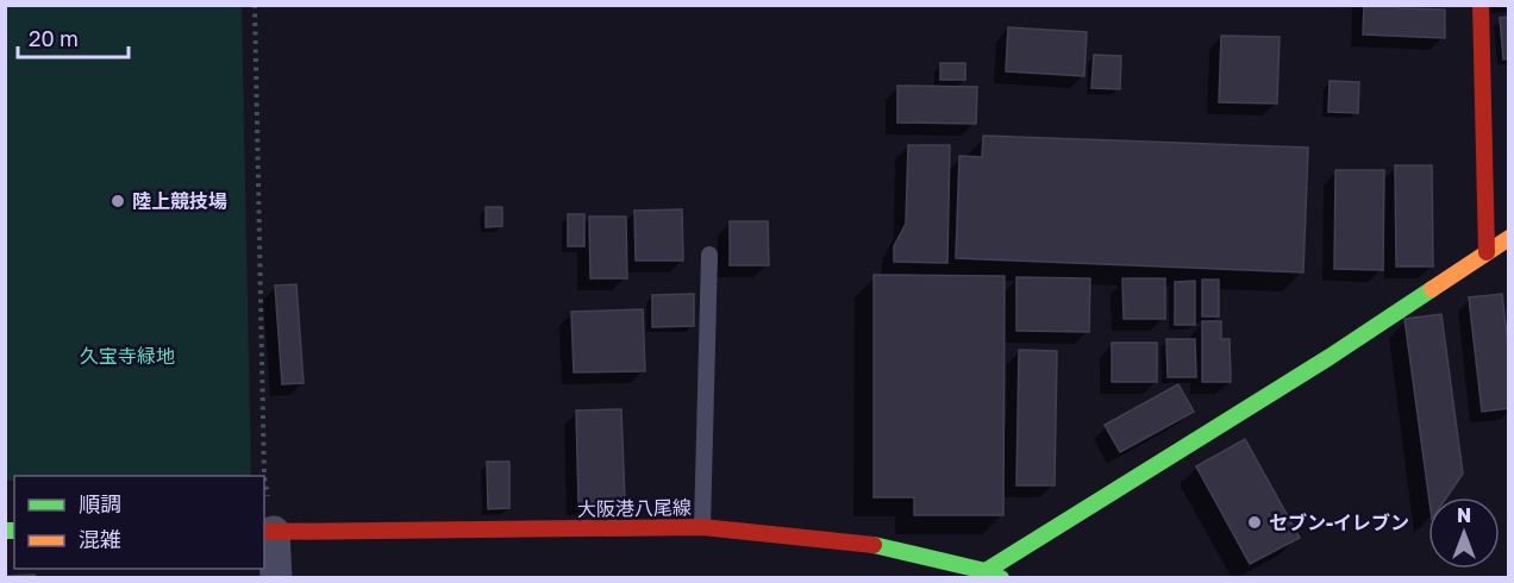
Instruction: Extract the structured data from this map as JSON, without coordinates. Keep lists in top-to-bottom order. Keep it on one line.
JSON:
{"streets":{"street":["大阪港八尾線"]},"parks":["久宝寺緑地"],"places":["陸上競技場","セブン-イレブン"],"legend":["順調","混雑"],"scale_bar":"20 m","north":"top"}
